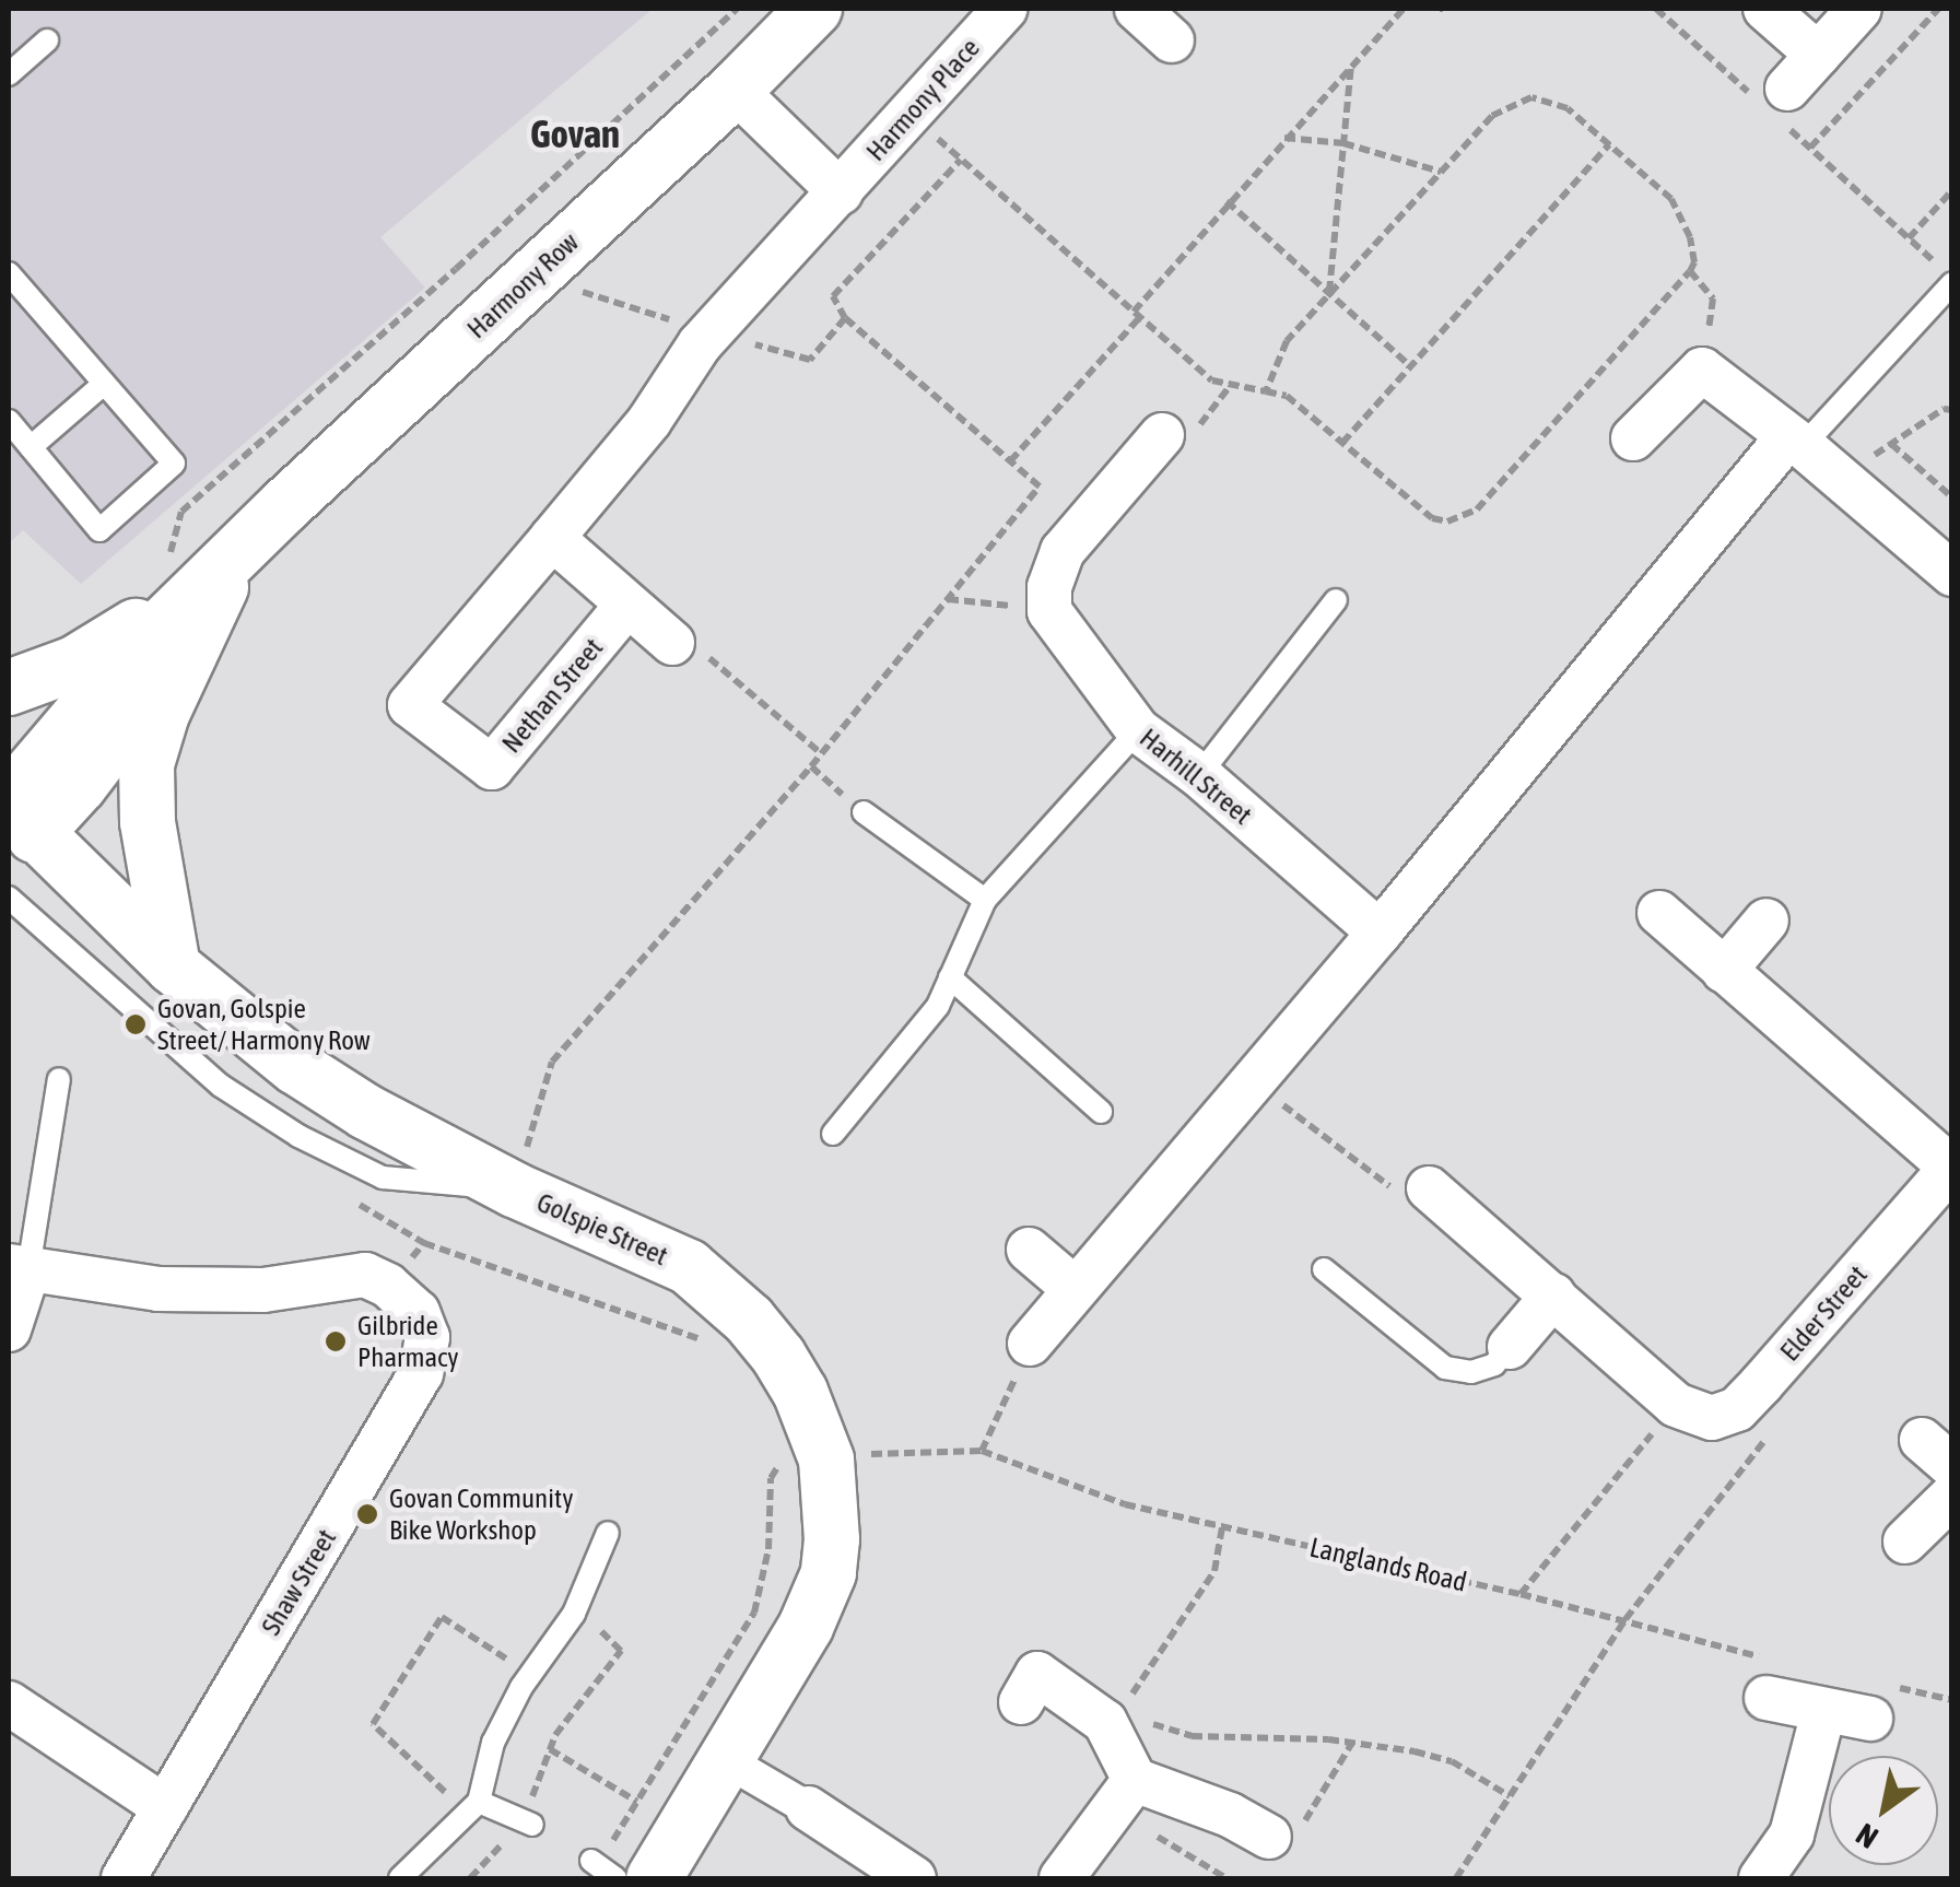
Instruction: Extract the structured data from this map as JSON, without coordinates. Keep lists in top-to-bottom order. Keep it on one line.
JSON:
{"streets":{"street":["Harmony Place","Harmony Row","Nethan Street","Harhill Street","Golspie Street","Elder Street","Shaw Street"],"path":["Langlands Road"]},"crossings":[["Harmony Place","Nethan Street"],["Harmony Row","Golspie Street"],["Golspie Street","Langlands Road"]],"districts":["Govan"],"places":["Govan, Golspie Street/ Harmony Row","Gilbride Pharmacy","Govan Community Bike Workshop"],"north":"bottom left"}
